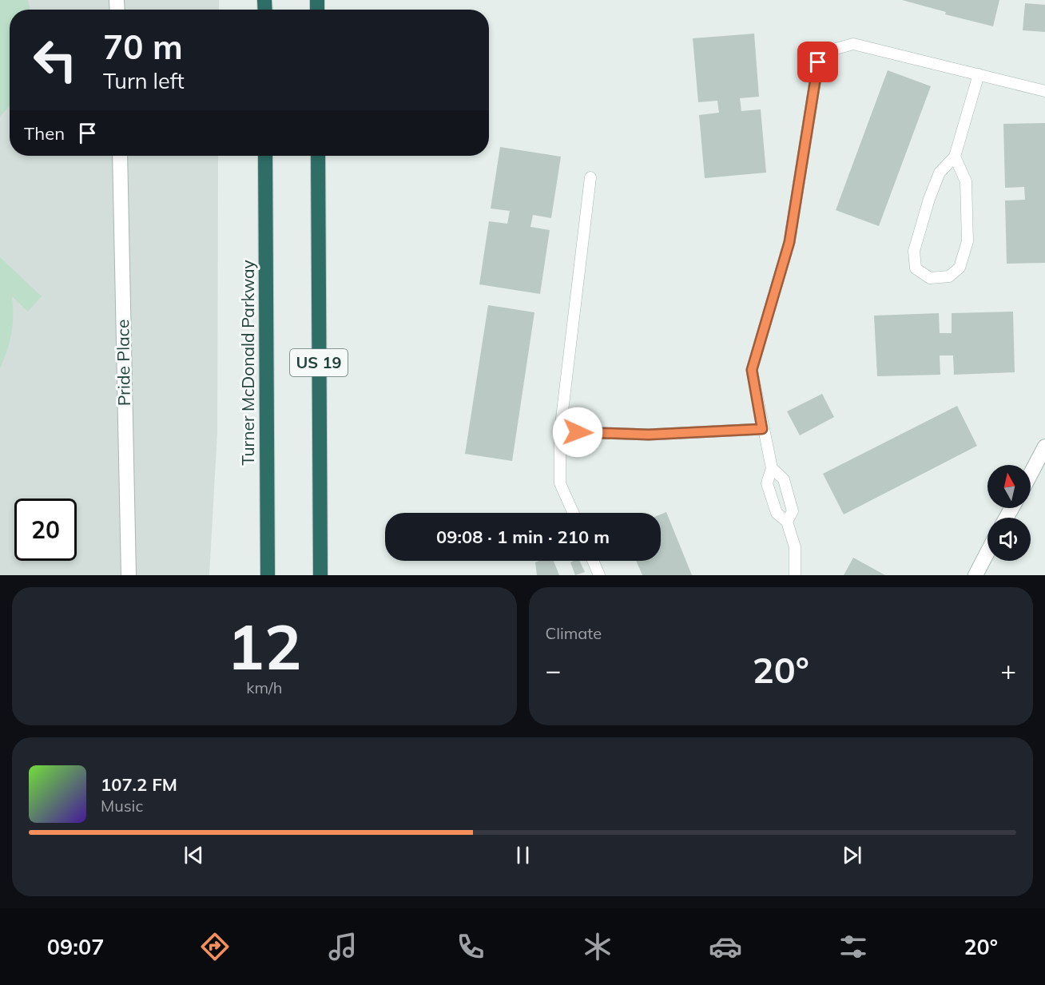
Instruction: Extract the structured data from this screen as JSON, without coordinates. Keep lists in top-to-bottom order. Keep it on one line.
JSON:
{"streets":{"highway":["Turner McDonald Parkway","US 19"],"street":["Pride Place"]},"north":"top","page":{"turn":["70 m","Turn left"],"then":"Then","limit":"20","trip":"09:08 · 1 min · 210 m","tile":[["12","km/h"],"Climate"],"heat":["−","20°","+"],"song":["107.2 FM","Music"],"tabs":["09:07","20°"]}}
